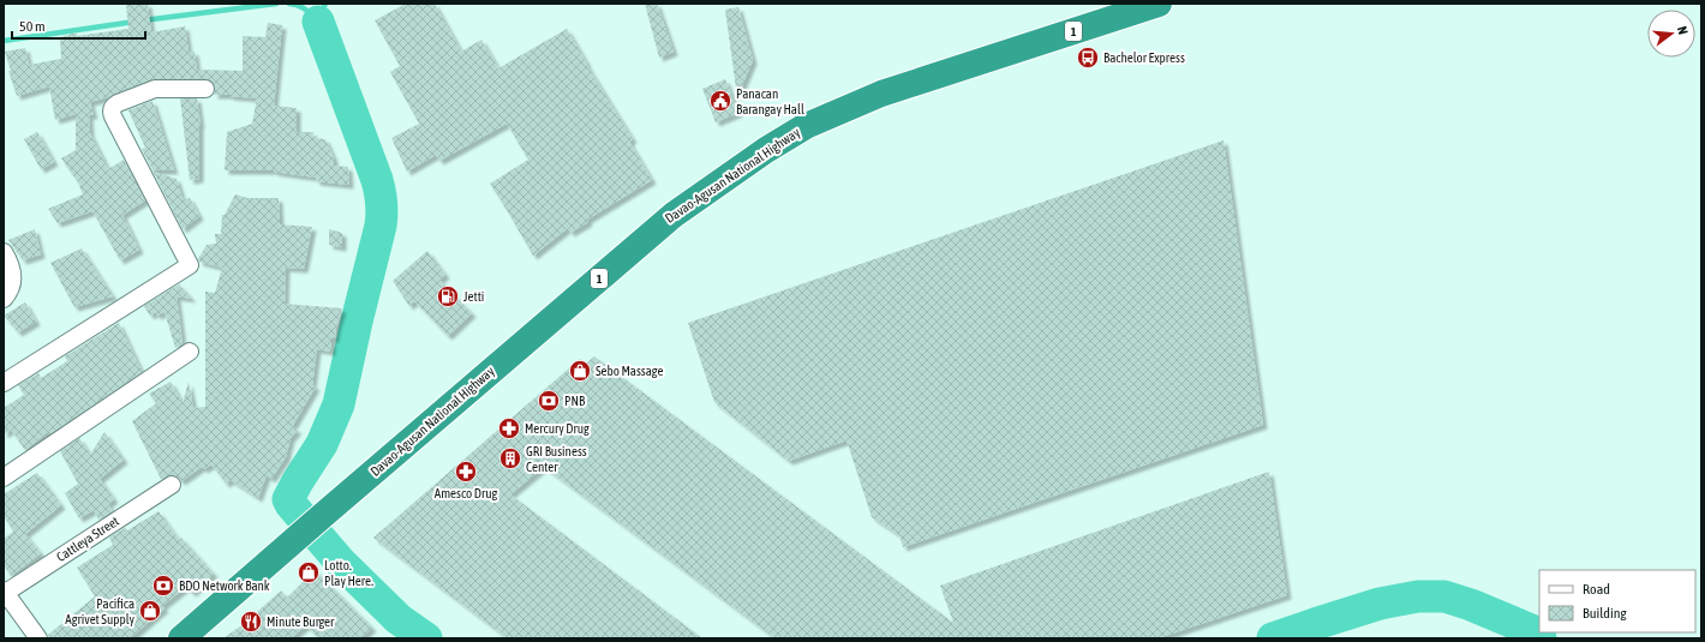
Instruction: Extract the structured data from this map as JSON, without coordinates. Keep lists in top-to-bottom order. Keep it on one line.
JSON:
{"streets":{"highway":["1","Davao-Agusan National Highway"],"street":["Cattleya Street"]},"places":{"bus stop":["Bachelor Express"],"public building":["Panacan Barangay Hall"],"fuel station":["Jetti"],"shop":["Sebo Massage","Lotto. Play Here.","Pacifica Agrivet Supply"],"bank":["PNB","BDO Network Bank"],"pharmacy":["Mercury Drug","Amesco Drug"],"building":["GRI Business Center"],"restaurant":["Minute Burger"]},"legend":["Road","Building"],"scale_bar":"50 m","north":"right"}
